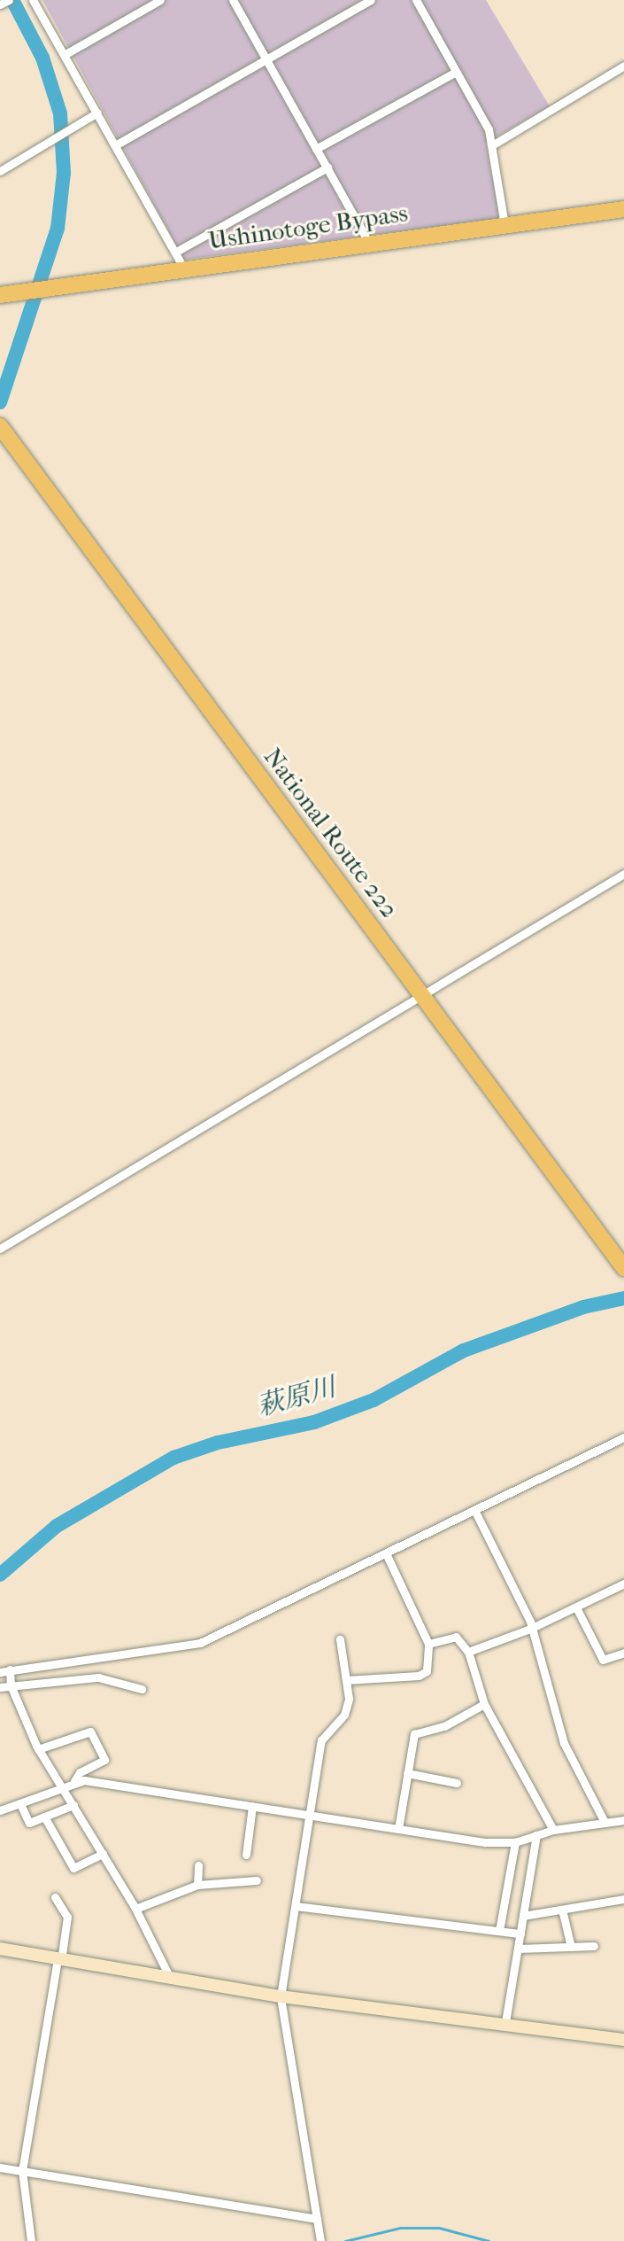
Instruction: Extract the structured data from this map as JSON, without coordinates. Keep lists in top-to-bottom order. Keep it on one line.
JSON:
{"streets":{"highway":["Ushinotoge Bypass","National Route 222"]},"water":["萩原川"]}
